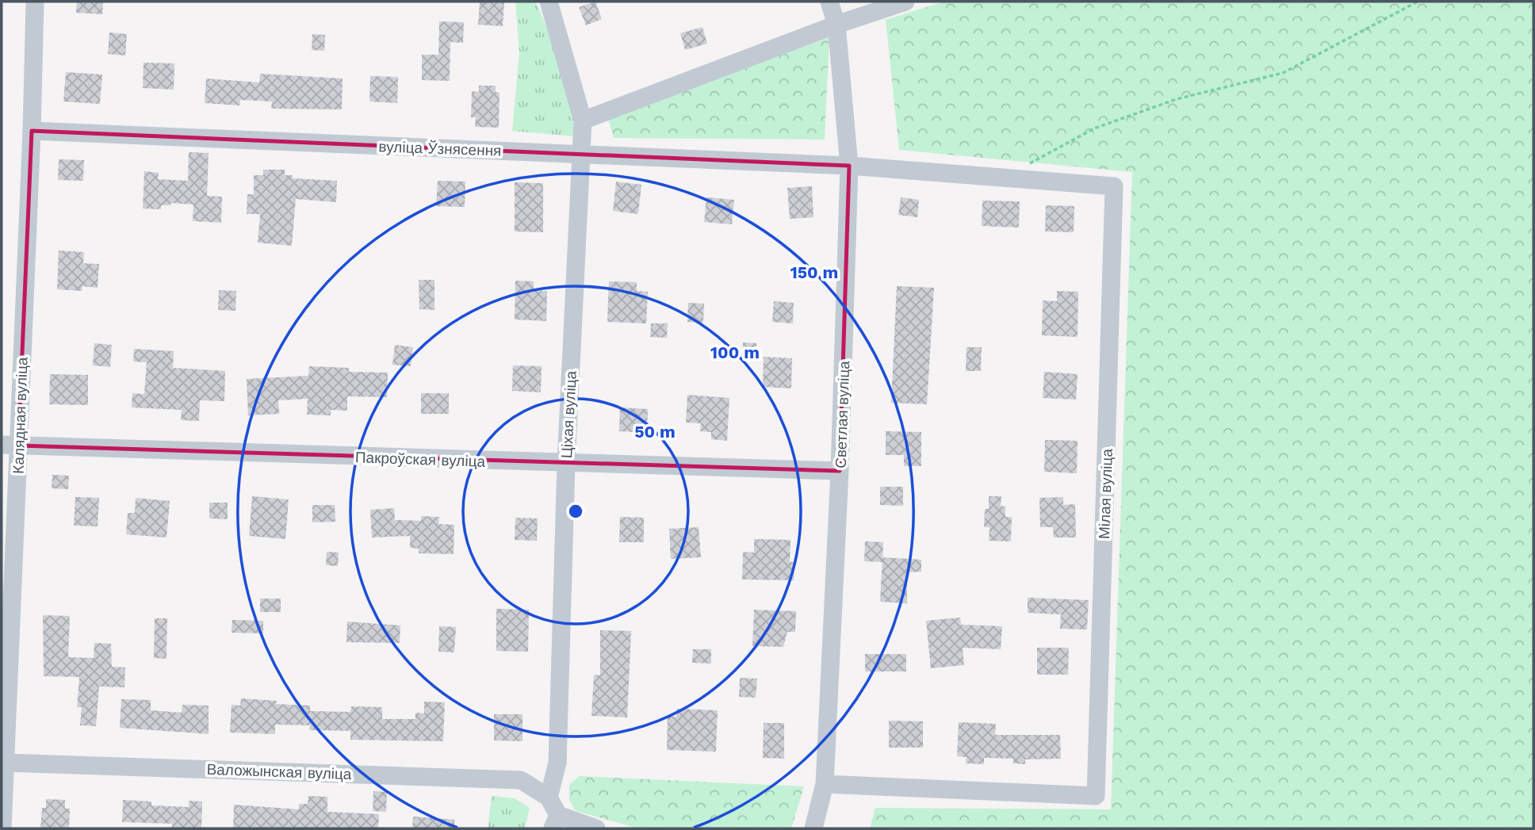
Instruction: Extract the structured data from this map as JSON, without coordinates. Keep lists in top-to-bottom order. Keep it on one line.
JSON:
{"streets":{"street":["вуліца Ўзнясення","Ціхая вуліца","Светлая вуліца","Калядная вуліца","Пакроўская вуліца","Мілая вуліца","Валожынская вуліца"]},"crossings":[["вуліца Ўзнясення","Ціхая вуліца"],["вуліца Ўзнясення","Светлая вуліца"],["вуліца Ўзнясення","Калядная вуліца"],["вуліца Ўзнясення","Мілая вуліца"],["Ціхая вуліца","Пакроўская вуліца"],["Ціхая вуліца","Валожынская вуліца"],["Светлая вуліца","Пакроўская вуліца"],["Светлая вуліца","Мілая вуліца"],["Калядная вуліца","Пакроўская вуліца"],["Калядная вуліца","Валожынская вуліца"]],"rings":["150 m","100 m","50 m"]}
